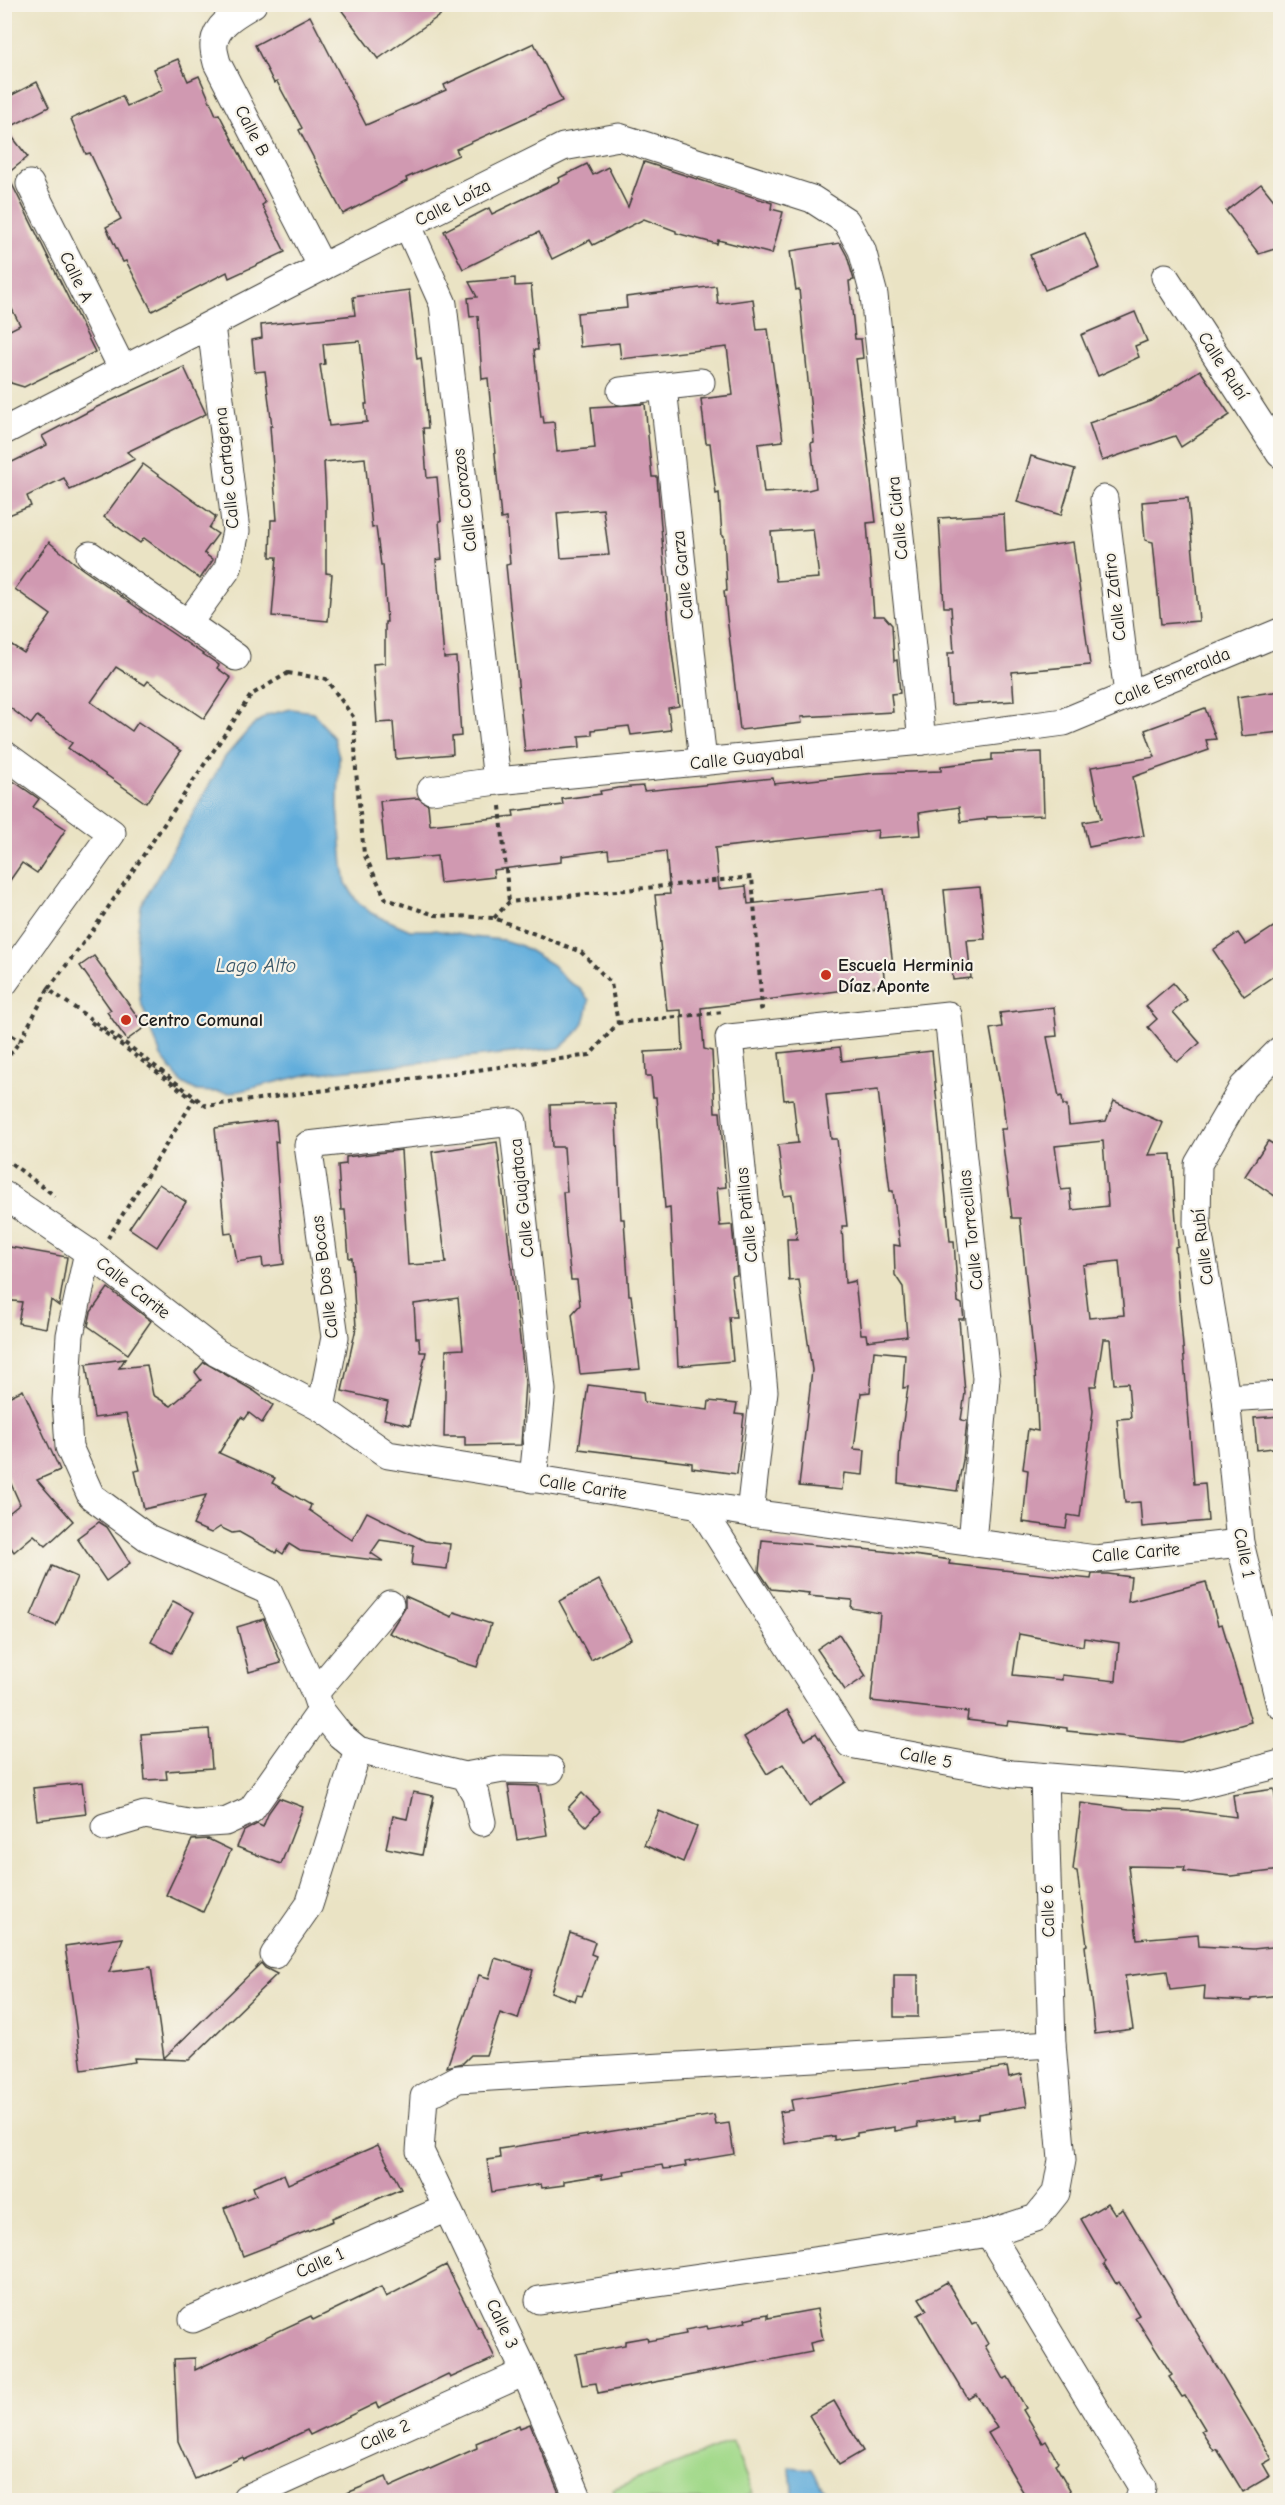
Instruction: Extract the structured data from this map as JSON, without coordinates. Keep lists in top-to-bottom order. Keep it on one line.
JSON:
{"streets":{"street":["Calle B","Calle Loíza","Calle A","Calle Rubí","Calle Cartagena","Calle Corozos","Calle Cidra","Calle Garza","Calle Zafiro","Calle Esmeralda","Calle Guayabal","Calle Guajataca","Calle Patillas","Calle Torrecillas","Calle Dos Bocas","Calle Carite","Calle 1","Calle 5","Calle 6","Calle 3","Calle 2"]},"crossings":[["Calle B","Calle Loíza"],["Calle Loíza","Calle A"],["Calle Loíza","Calle Cartagena"],["Calle Loíza","Calle Corozos"],["Calle Loíza","Calle Cidra"],["Calle Rubí","Calle 1"],["Calle Corozos","Calle Guayabal"],["Calle Cidra","Calle Guayabal"],["Calle Garza","Calle Guayabal"],["Calle Zafiro","Calle Esmeralda"],["Calle Esmeralda","Calle Guayabal"],["Calle Guajataca","Calle Dos Bocas"],["Calle Guajataca","Calle Carite"],["Calle Patillas","Calle Torrecillas"],["Calle Patillas","Calle Carite"],["Calle Torrecillas","Calle Carite"],["Calle Dos Bocas","Calle Carite"],["Calle Carite","Calle 1"],["Calle Carite","Calle 5"],["Calle 1","Calle 3"],["Calle 5","Calle 6"],["Calle 6","Calle 3"],["Calle 3","Calle 2"]],"water":["Lago Alto"],"places":["Escuela Herminia Díaz Aponte","Centro Comunal"]}
